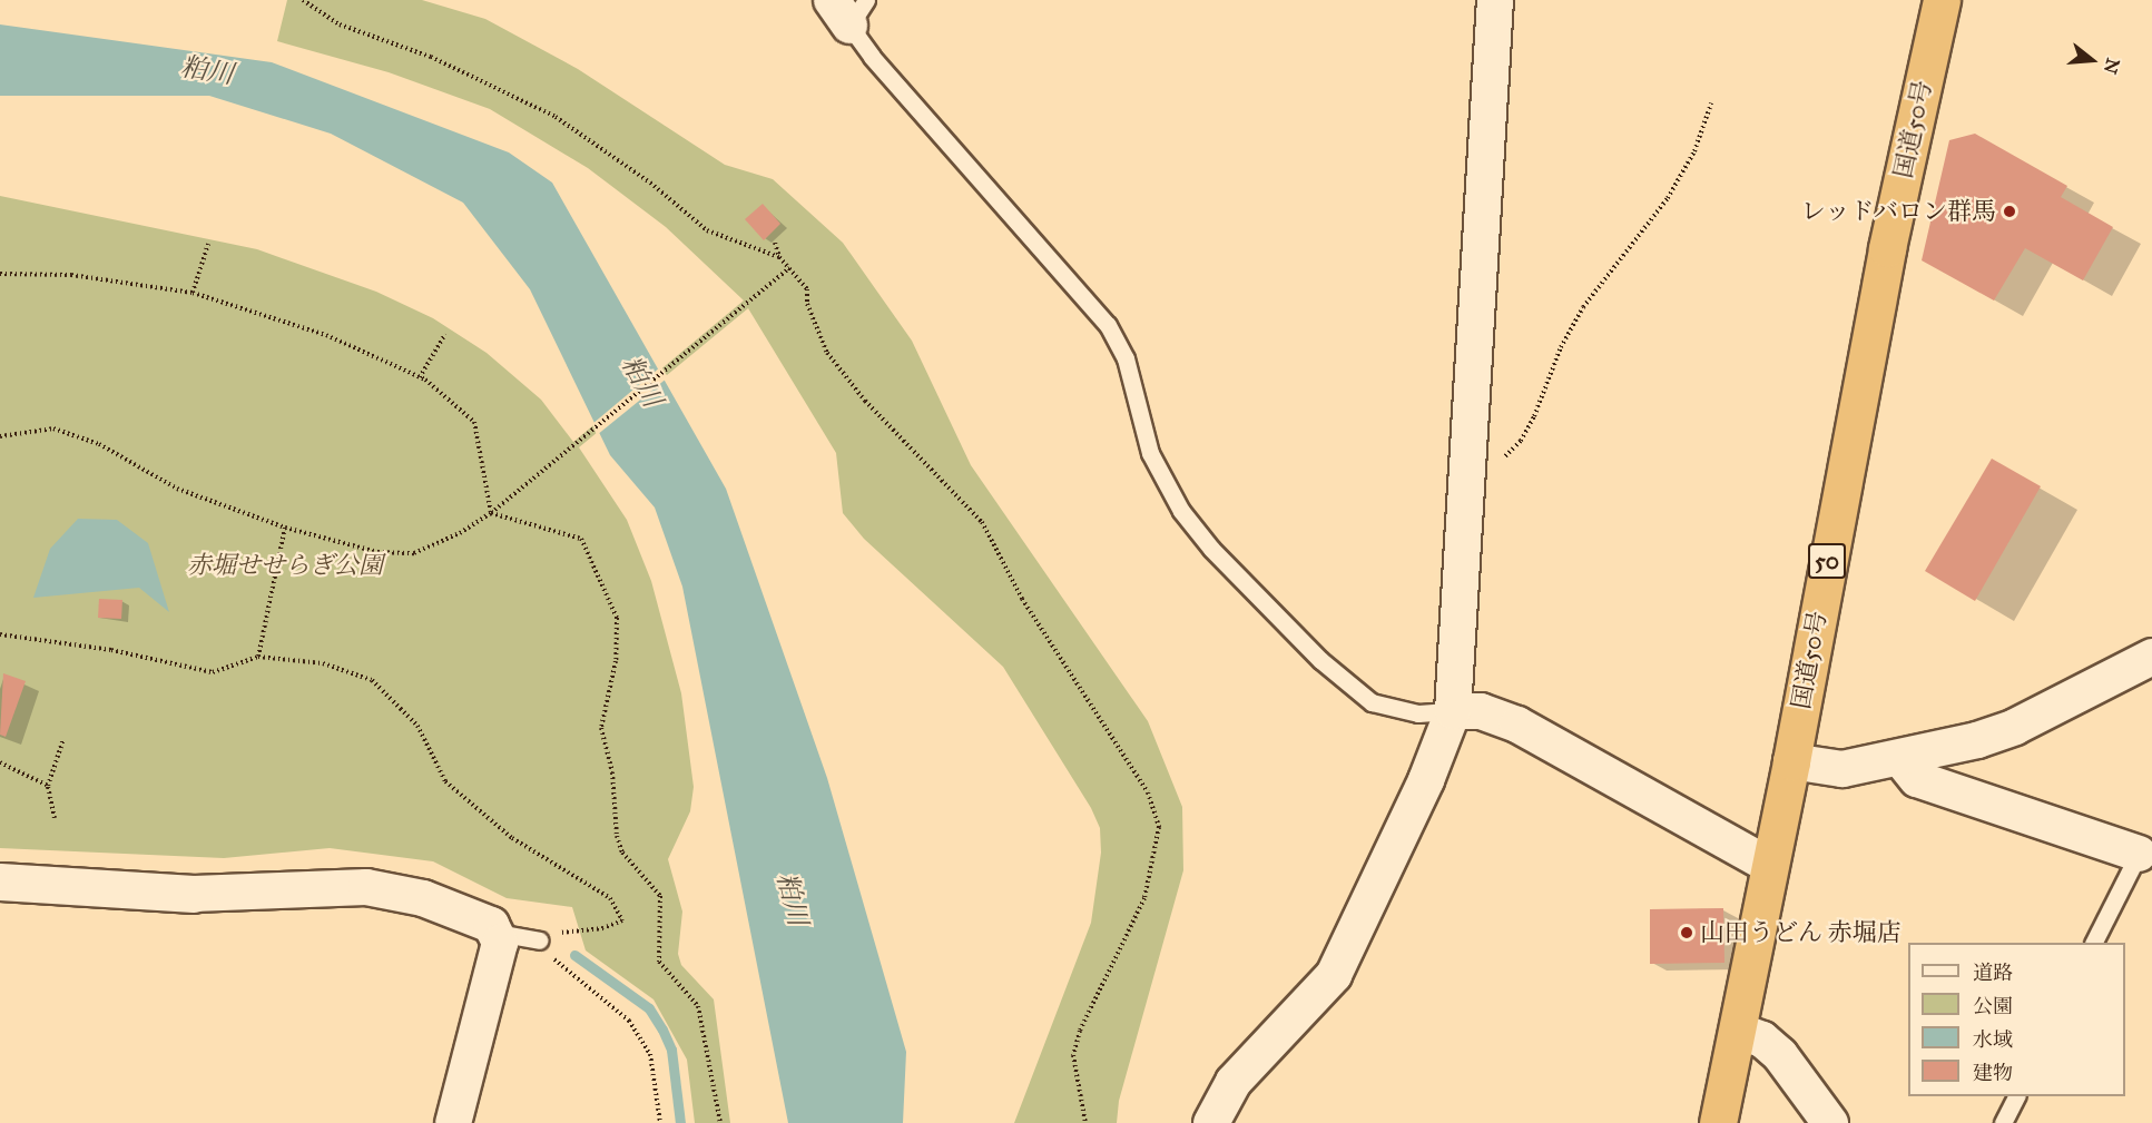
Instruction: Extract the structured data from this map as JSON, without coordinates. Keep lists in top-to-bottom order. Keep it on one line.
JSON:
{"streets":{"highway":["国道50号","50"]},"water":["粕川"],"parks":["赤堀せせらぎ公園"],"places":["レッドバロン群馬","山田うどん 赤堀店"],"legend":["道路","公園","水域","建物"],"north":"right"}
